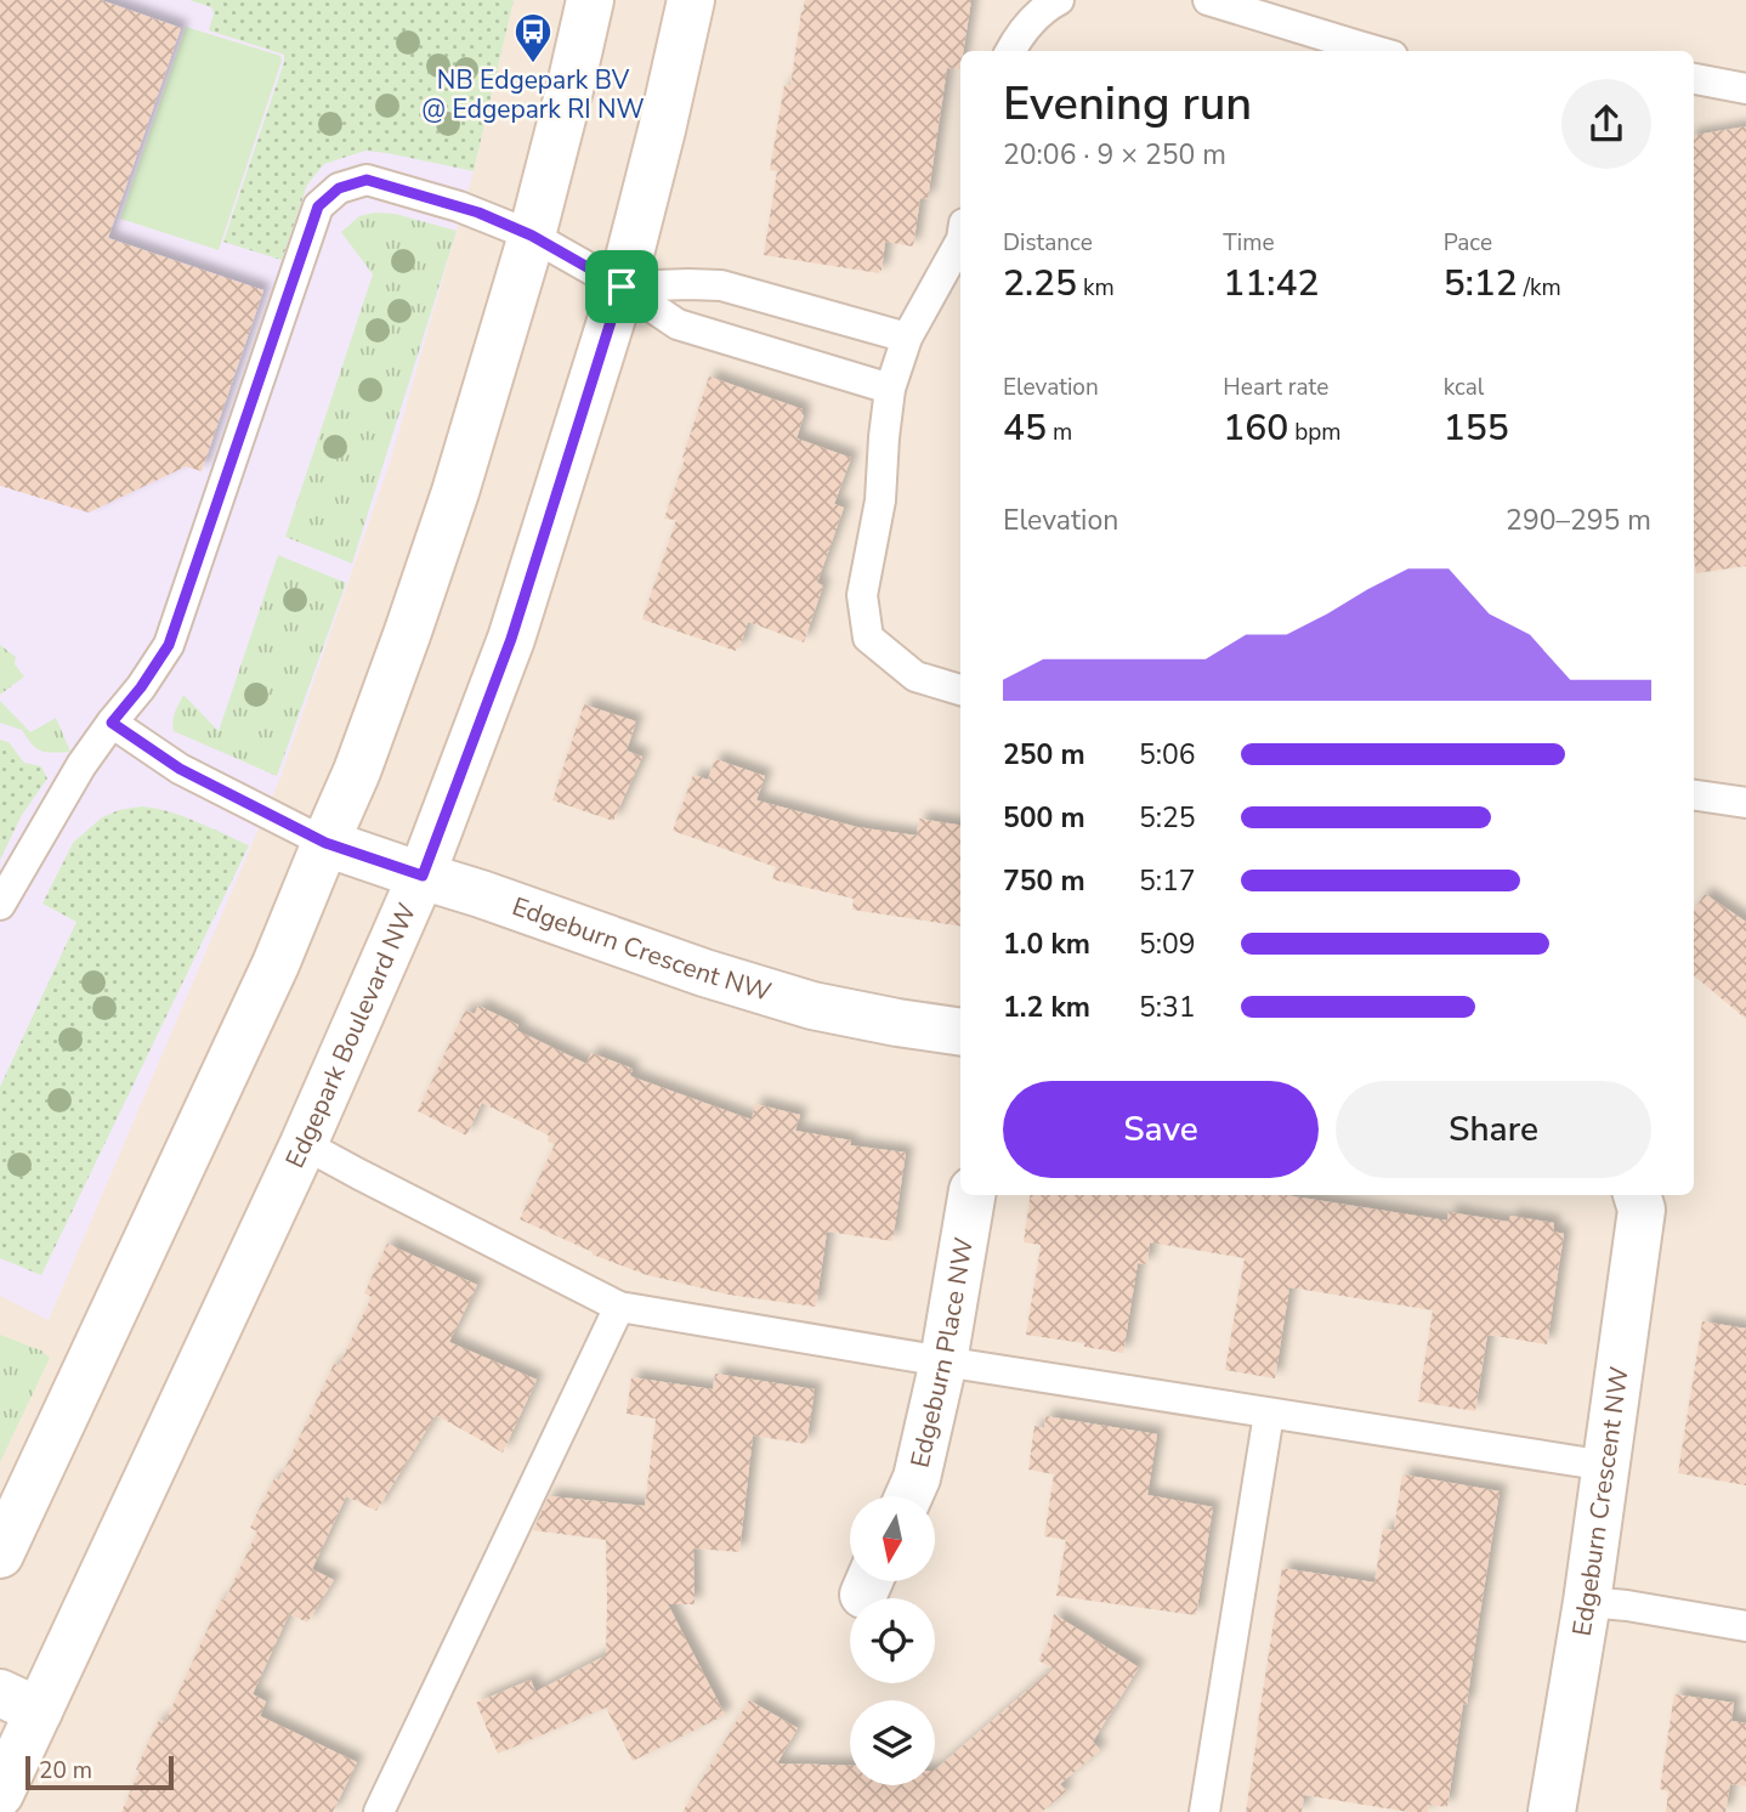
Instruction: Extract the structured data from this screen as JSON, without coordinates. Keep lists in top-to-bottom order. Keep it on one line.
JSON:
{"streets":{"street":["Edgeburn Crescent NW","Edgepark Boulevard NW","Edgeburn Place NW"]},"crossings":[["Edgeburn Crescent NW","Edgepark Boulevard NW"]],"places":{"bus stop":["NB Edgepark BV @ Edgepark RI NW"]},"scale_bar":"20 m","north":"bottom","page":{"heading":["Evening run","20:06 · 9 × 250 m"],"stats":[["Distance","2.25 km"],["Time","11:42"],["Pace","5:12 /km"],["Elevation","45 m"],["Heart rate","160 bpm"],["kcal","155"]],"chart":["Elevation","290–295 m"],"list":[{"name":"250 m","note":"5:06"},{"name":"500 m","note":"5:25"},{"name":"750 m","note":"5:17"},{"name":"1.0 km","note":"5:09"},{"name":"1.2 km","note":"5:31"}],"buttons":["Save","Share"],"scale":"20 m"}}
